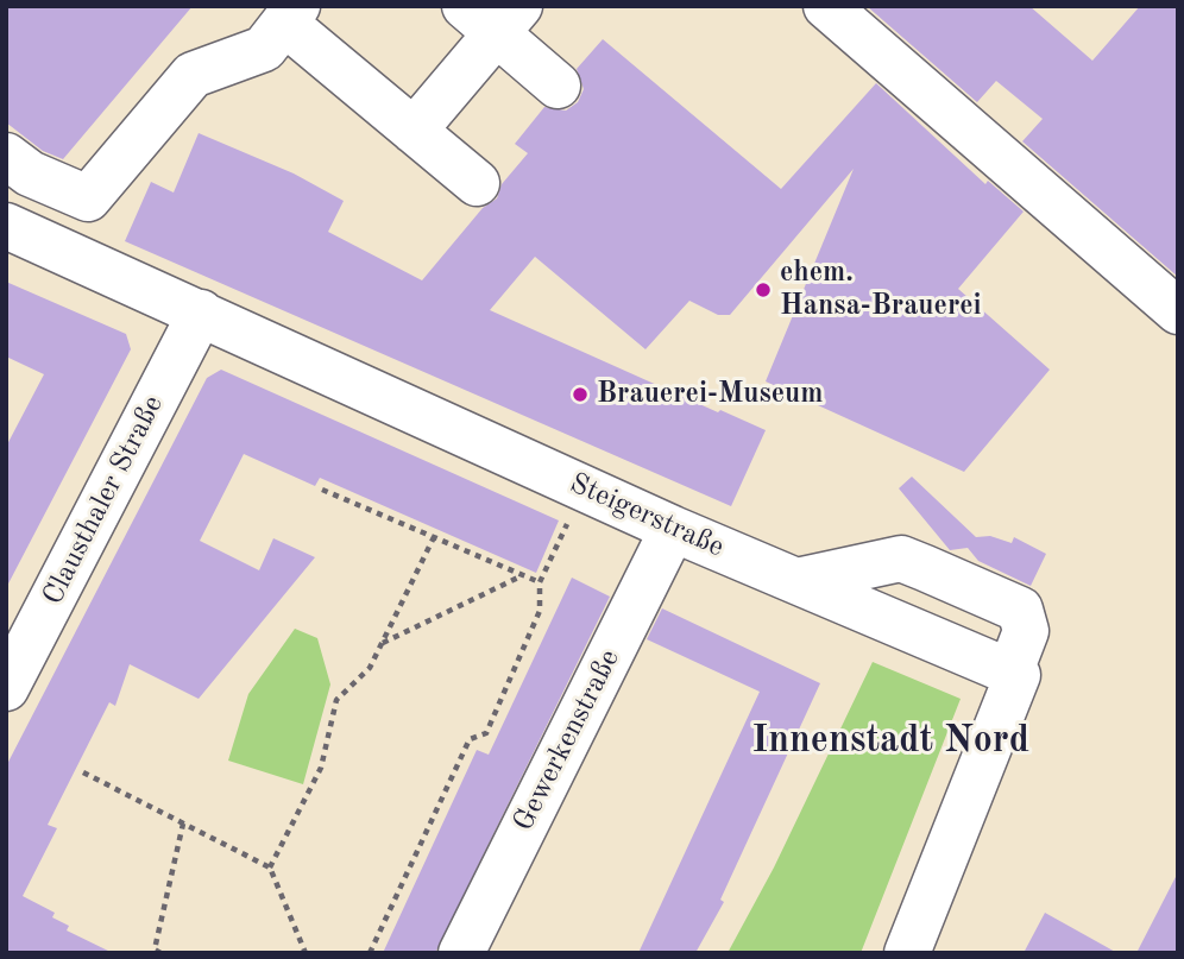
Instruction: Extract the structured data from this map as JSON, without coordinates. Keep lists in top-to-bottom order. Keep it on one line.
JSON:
{"streets":{"street":["Clausthaler Straße","Steigerstraße","Gewerkenstraße"]},"crossings":[["Clausthaler Straße","Steigerstraße"],["Steigerstraße","Gewerkenstraße"]],"districts":["Innenstadt Nord"],"places":["ehem. Hansa-Brauerei","Brauerei-Museum"]}
